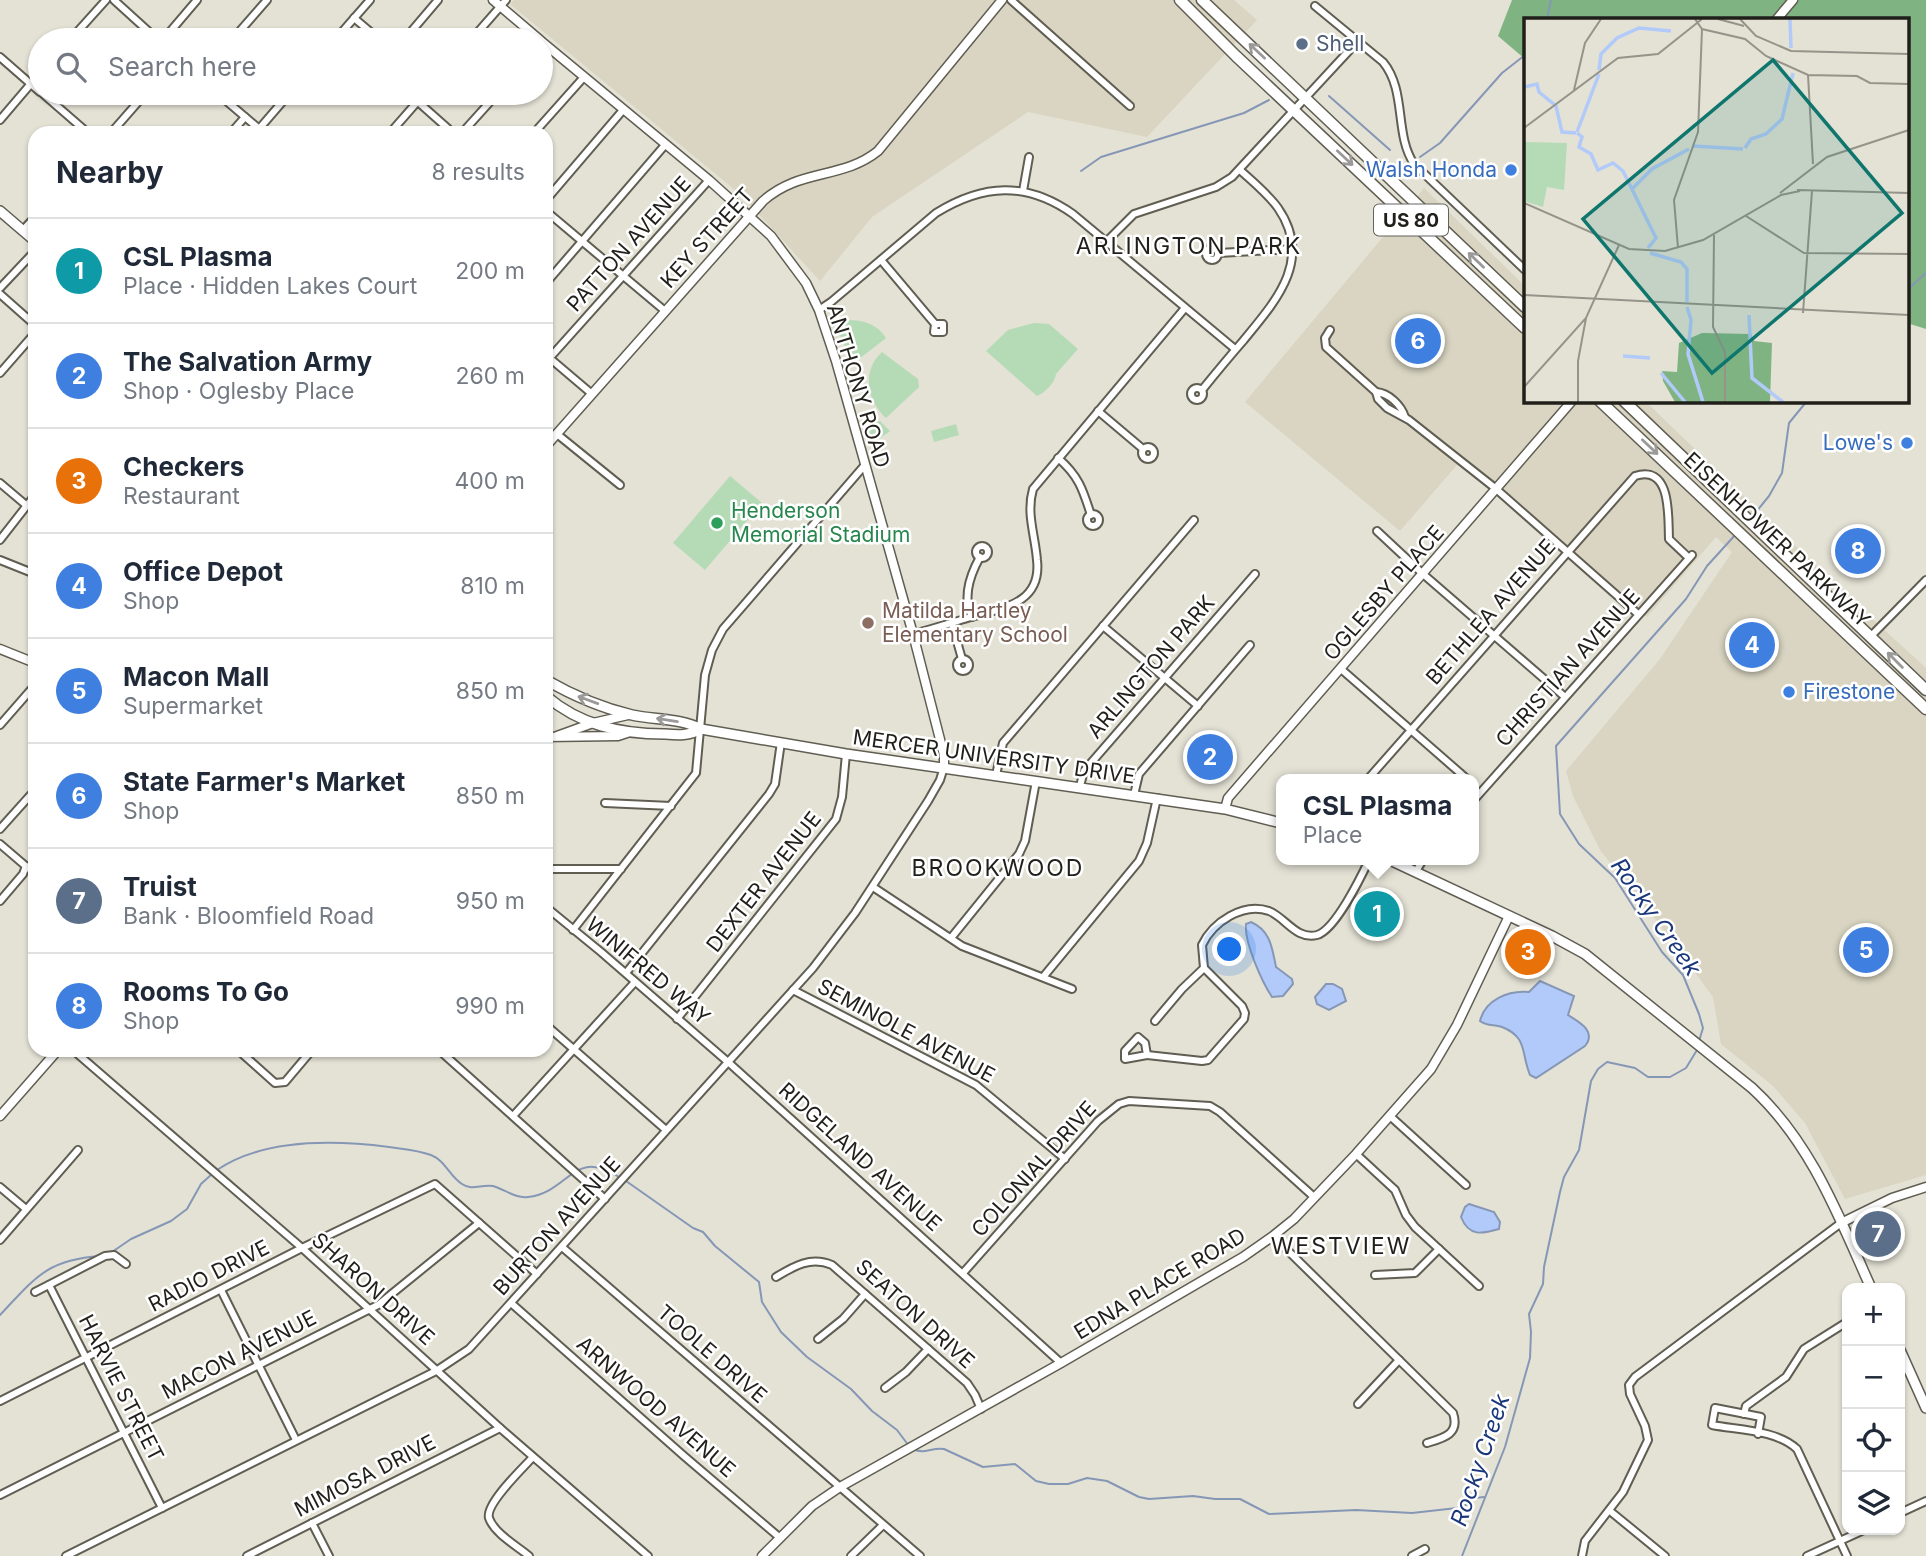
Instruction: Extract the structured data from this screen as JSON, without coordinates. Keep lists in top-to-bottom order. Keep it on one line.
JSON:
{"streets":{"main road":["US 80","EISENHOWER PARKWAY","MERCER UNIVERSITY DRIVE"],"street":["KEY STREET","PATTON AVENUE","ANTHONY ROAD","OGLESBY PLACE","BETHLEA AVENUE","ARLINGTON PARK","CHRISTIAN AVENUE","DEXTER AVENUE","WINIFRED WAY","SEMINOLE AVENUE","RIDGELAND AVENUE","COLONIAL DRIVE","BURTON AVENUE","RADIO DRIVE","EDNA PLACE ROAD","SHARON DRIVE","SEATON DRIVE","TOOLE DRIVE","MACON AVENUE","HARVIE STREET","ARNWOOD AVENUE","MIMOSA DRIVE"]},"crossings":[["KEY STREET","ANTHONY ROAD"],["PATTON AVENUE","ANTHONY ROAD"],["ANTHONY ROAD","MERCER UNIVERSITY DRIVE"],["ANTHONY ROAD","BURTON AVENUE"],["OGLESBY PLACE","MERCER UNIVERSITY DRIVE"],["BETHLEA AVENUE","CHRISTIAN AVENUE"],["ARLINGTON PARK","MERCER UNIVERSITY DRIVE"],["MERCER UNIVERSITY DRIVE","DEXTER AVENUE"],["MERCER UNIVERSITY DRIVE","BURTON AVENUE"],["DEXTER AVENUE","WINIFRED WAY"],["WINIFRED WAY","RIDGELAND AVENUE"],["WINIFRED WAY","BURTON AVENUE"],["SEMINOLE AVENUE","COLONIAL DRIVE"],["SEMINOLE AVENUE","BURTON AVENUE"],["RIDGELAND AVENUE","COLONIAL DRIVE"],["RIDGELAND AVENUE","BURTON AVENUE"],["RIDGELAND AVENUE","EDNA PLACE ROAD"],["COLONIAL DRIVE","EDNA PLACE ROAD"],["BURTON AVENUE","SHARON DRIVE"],["BURTON AVENUE","TOOLE DRIVE"],["BURTON AVENUE","HARVIE STREET"],["BURTON AVENUE","ARNWOOD AVENUE"],["RADIO DRIVE","SHARON DRIVE"],["RADIO DRIVE","MACON AVENUE"],["RADIO DRIVE","HARVIE STREET"],["EDNA PLACE ROAD","SEATON DRIVE"],["EDNA PLACE ROAD","TOOLE DRIVE"],["EDNA PLACE ROAD","ARNWOOD AVENUE"],["SHARON DRIVE","MACON AVENUE"],["SHARON DRIVE","MIMOSA DRIVE"],["MACON AVENUE","HARVIE STREET"]],"districts":["ARLINGTON PARK","BROOKWOOD","WESTVIEW"],"water":["Rocky Creek"],"places":["Shell","Walsh Honda","Lowe's","Henderson Memorial Stadium","Matilda Hartley Elementary School","Firestone"],"page":{"search":"Search here","heading":["Nearby","8 results"],"list":[{"mark":"1","name":"CSL Plasma","note":"Place · Hidden Lakes Court","value":"200 m"},{"mark":"2","name":"The Salvation Army","note":"Shop · Oglesby Place","value":"260 m"},{"mark":"3","name":"Checkers","note":"Restaurant","value":"400 m"},{"mark":"4","name":"Office Depot","note":"Shop","value":"810 m"},{"mark":"5","name":"Macon Mall","note":"Supermarket","value":"850 m"},{"mark":"6","name":"State Farmer's Market","note":"Shop","value":"850 m"},{"mark":"7","name":"Truist","note":"Bank · Bloomfield Road","value":"950 m"},{"mark":"8","name":"Rooms To Go","note":"Shop","value":"990 m"}],"pins":["6","8","4","2","1","5","3","7"],"popup":["CSL Plasma","Place"],"map_buttons":["+","−"]}}
